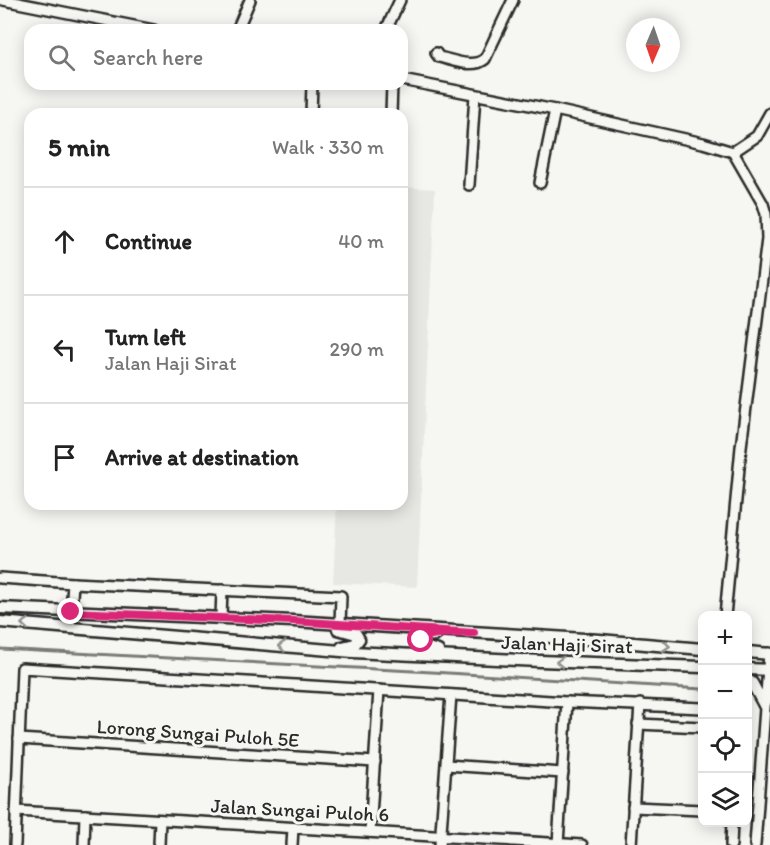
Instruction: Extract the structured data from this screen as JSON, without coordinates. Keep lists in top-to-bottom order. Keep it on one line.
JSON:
{"streets":{"main road":["Jalan Haji Sirat"],"street":["Lorong Sungai Puloh 5E","Jalan Sungai Puloh 6"]},"north":"bottom","page":{"search":"Search here","heading":["5 min","Walk · 330 m"],"list":[["Continue","40 m"],["Turn left","Jalan Haji Sirat","290 m"],"Arrive at destination"],"map_buttons":["+","−"]}}
